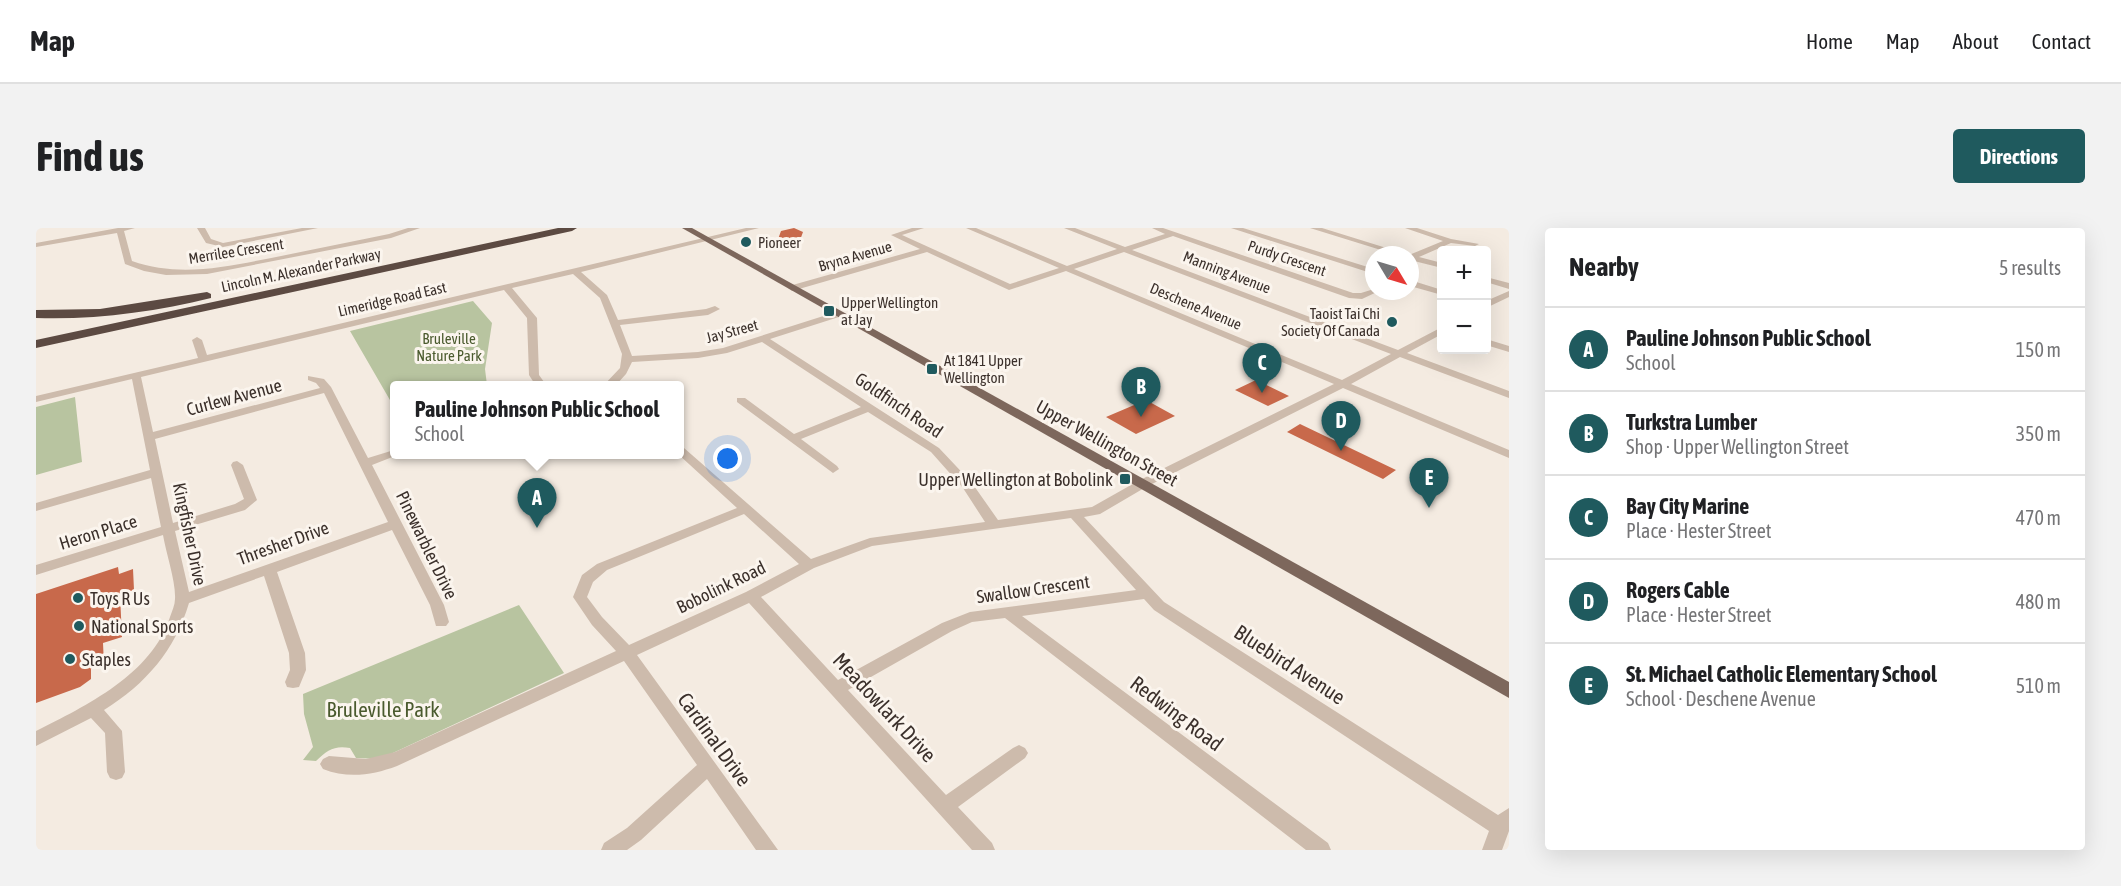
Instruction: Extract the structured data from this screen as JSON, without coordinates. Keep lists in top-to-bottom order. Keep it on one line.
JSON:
{"streets":{"highway":["Lincoln M. Alexander Parkway"],"main road":["Upper Wellington Street"],"street":["Merrilee Crescent","Bryna Avenue","Purdy Crescent","Manning Avenue","Limeridge Road East","Deschene Avenue","Jay Street","Curlew Avenue","Goldfinch Road","Heron Place","Kingfisher Drive","Thresher Drive","Pinewarbler Drive","Bobolink Road","Swallow Crescent","Bluebird Avenue","Meadowlark Drive","Redwing Road","Cardinal Drive"]},"crossings":[["Bryna Avenue","Upper Wellington Street"],["Manning Avenue","Bobolink Road"],["Limeridge Road East","Upper Wellington Street"],["Limeridge Road East","Kingfisher Drive"],["Deschene Avenue","Bobolink Road"],["Jay Street","Goldfinch Road"],["Jay Street","Upper Wellington Street"],["Curlew Avenue","Kingfisher Drive"],["Curlew Avenue","Pinewarbler Drive"],["Goldfinch Road","Bobolink Road"],["Upper Wellington Street","Bobolink Road"],["Heron Place","Kingfisher Drive"],["Kingfisher Drive","Thresher Drive"],["Thresher Drive","Pinewarbler Drive"],["Bobolink Road","Bluebird Avenue"],["Bobolink Road","Meadowlark Drive"],["Bobolink Road","Cardinal Drive"],["Swallow Crescent","Bluebird Avenue"],["Swallow Crescent","Meadowlark Drive"],["Swallow Crescent","Redwing Road"]],"parks":["Bruleville Nature Park","Bruleville Park"],"places":{"other":["Pioneer","Taoist Tai Chi Society Of Canada","Toys R Us","National Sports","Staples"],"transit":["Upper Wellington at Jay","At 1841 Upper Wellington","Upper Wellington at Bobolink"]},"north":"bottom right","page":{"header":"Map","nav":["Home","Map","About","Contact"],"buttons":"Directions","title":"Find us","heading":["Nearby","5 results"],"map_buttons":["+","−"],"list":[{"mark":"A","name":"Pauline Johnson Public School","note":"School","value":"150 m"},{"mark":"B","name":"Turkstra Lumber","note":"Shop · Upper Wellington Street","value":"350 m"},{"mark":"C","name":"Bay City Marine","note":"Place · Hester Street","value":"470 m"},{"mark":"D","name":"Rogers Cable","note":"Place · Hester Street","value":"480 m"},{"mark":"E","name":"St. Michael Catholic Elementary School","note":"School · Deschene Avenue","value":"510 m"}],"pins":["C","B","D","E","A"],"popup":["Pauline Johnson Public School","School"]}}
